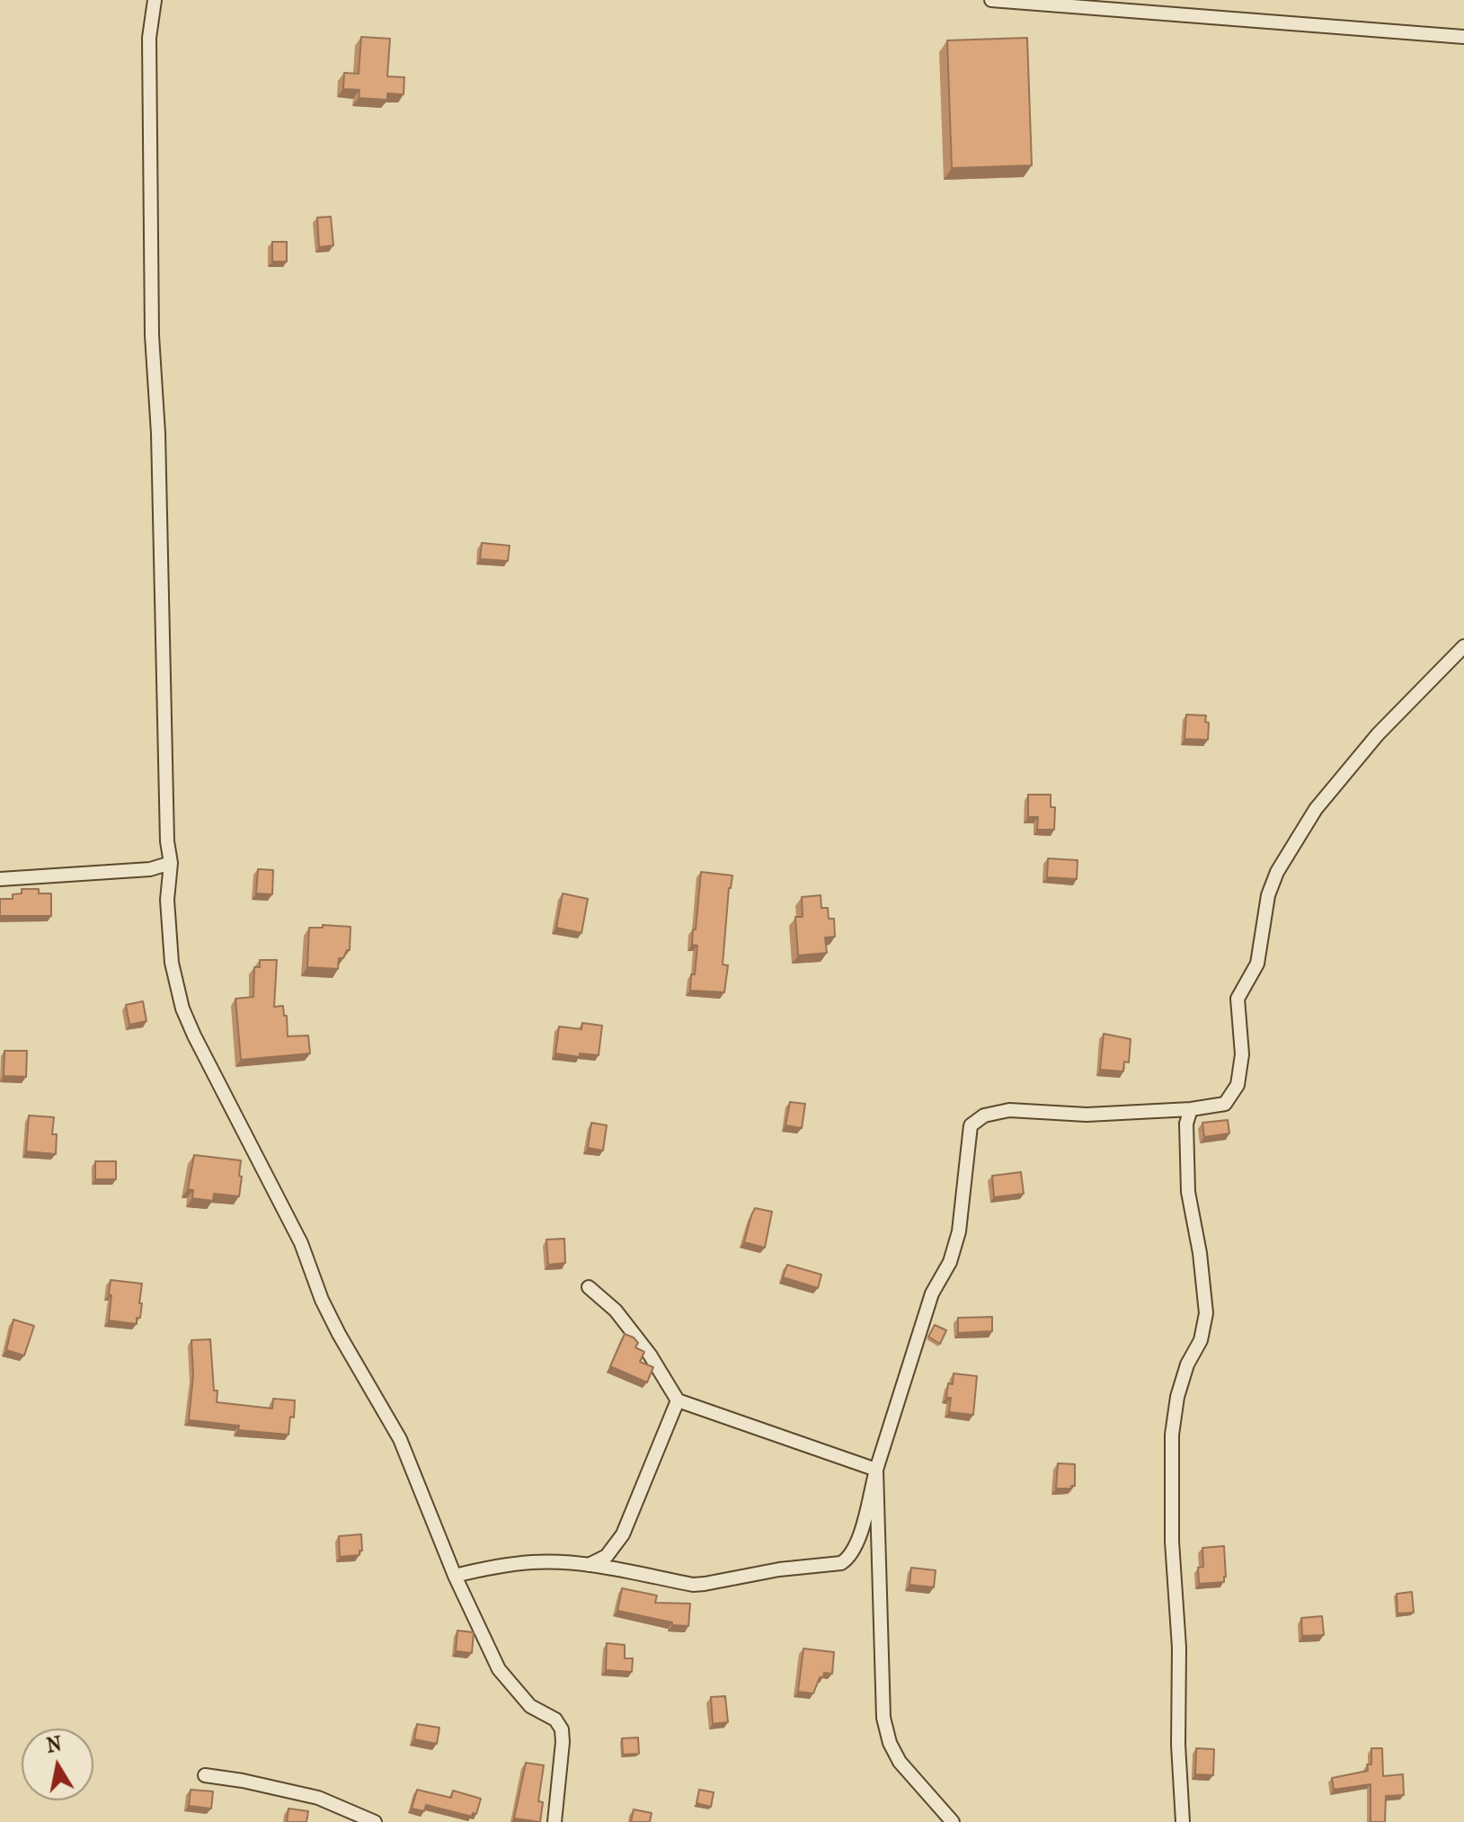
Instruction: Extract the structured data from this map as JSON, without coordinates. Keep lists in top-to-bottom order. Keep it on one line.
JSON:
{"north":"top"}
